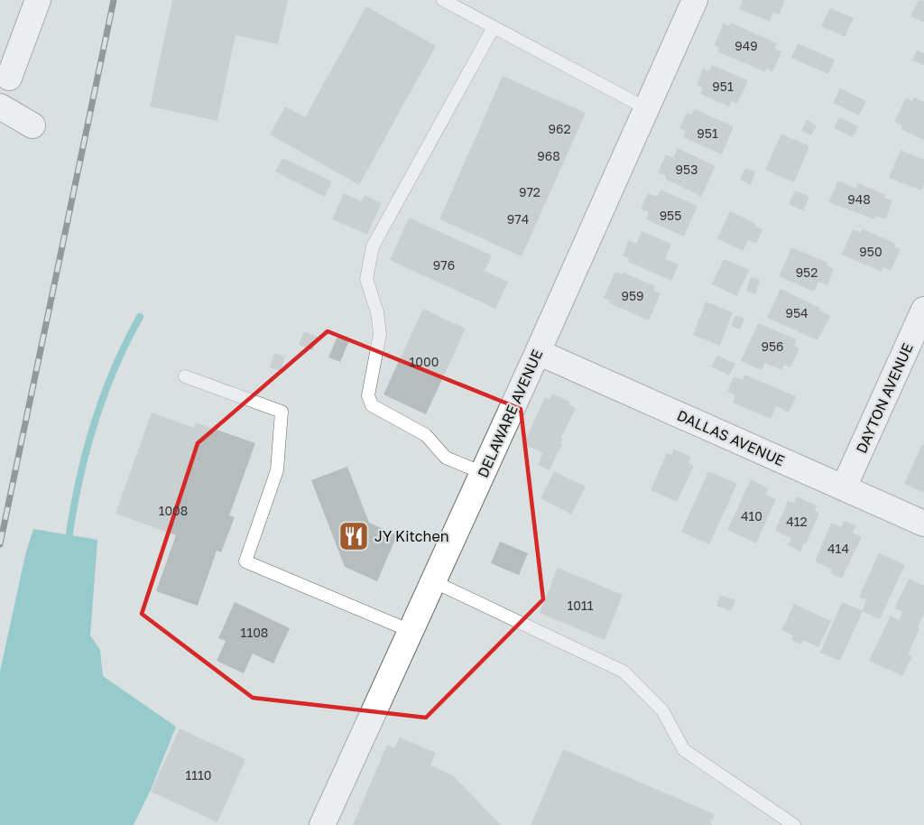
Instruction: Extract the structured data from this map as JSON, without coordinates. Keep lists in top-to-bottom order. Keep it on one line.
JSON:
{"streets":{"street":["DAYTON AVENUE","DELAWARE AVENUE","DALLAS AVENUE"]},"crossings":[["DAYTON AVENUE","DALLAS AVENUE"],["DELAWARE AVENUE","DALLAS AVENUE"]],"places":{"restaurant":["JY Kitchen"]},"house_numbers":["949","951","962","951","968","953","972","948","955","974","950","976","952","959","954","956","1000","1008","410","412","414","1011","1108","1110"]}
